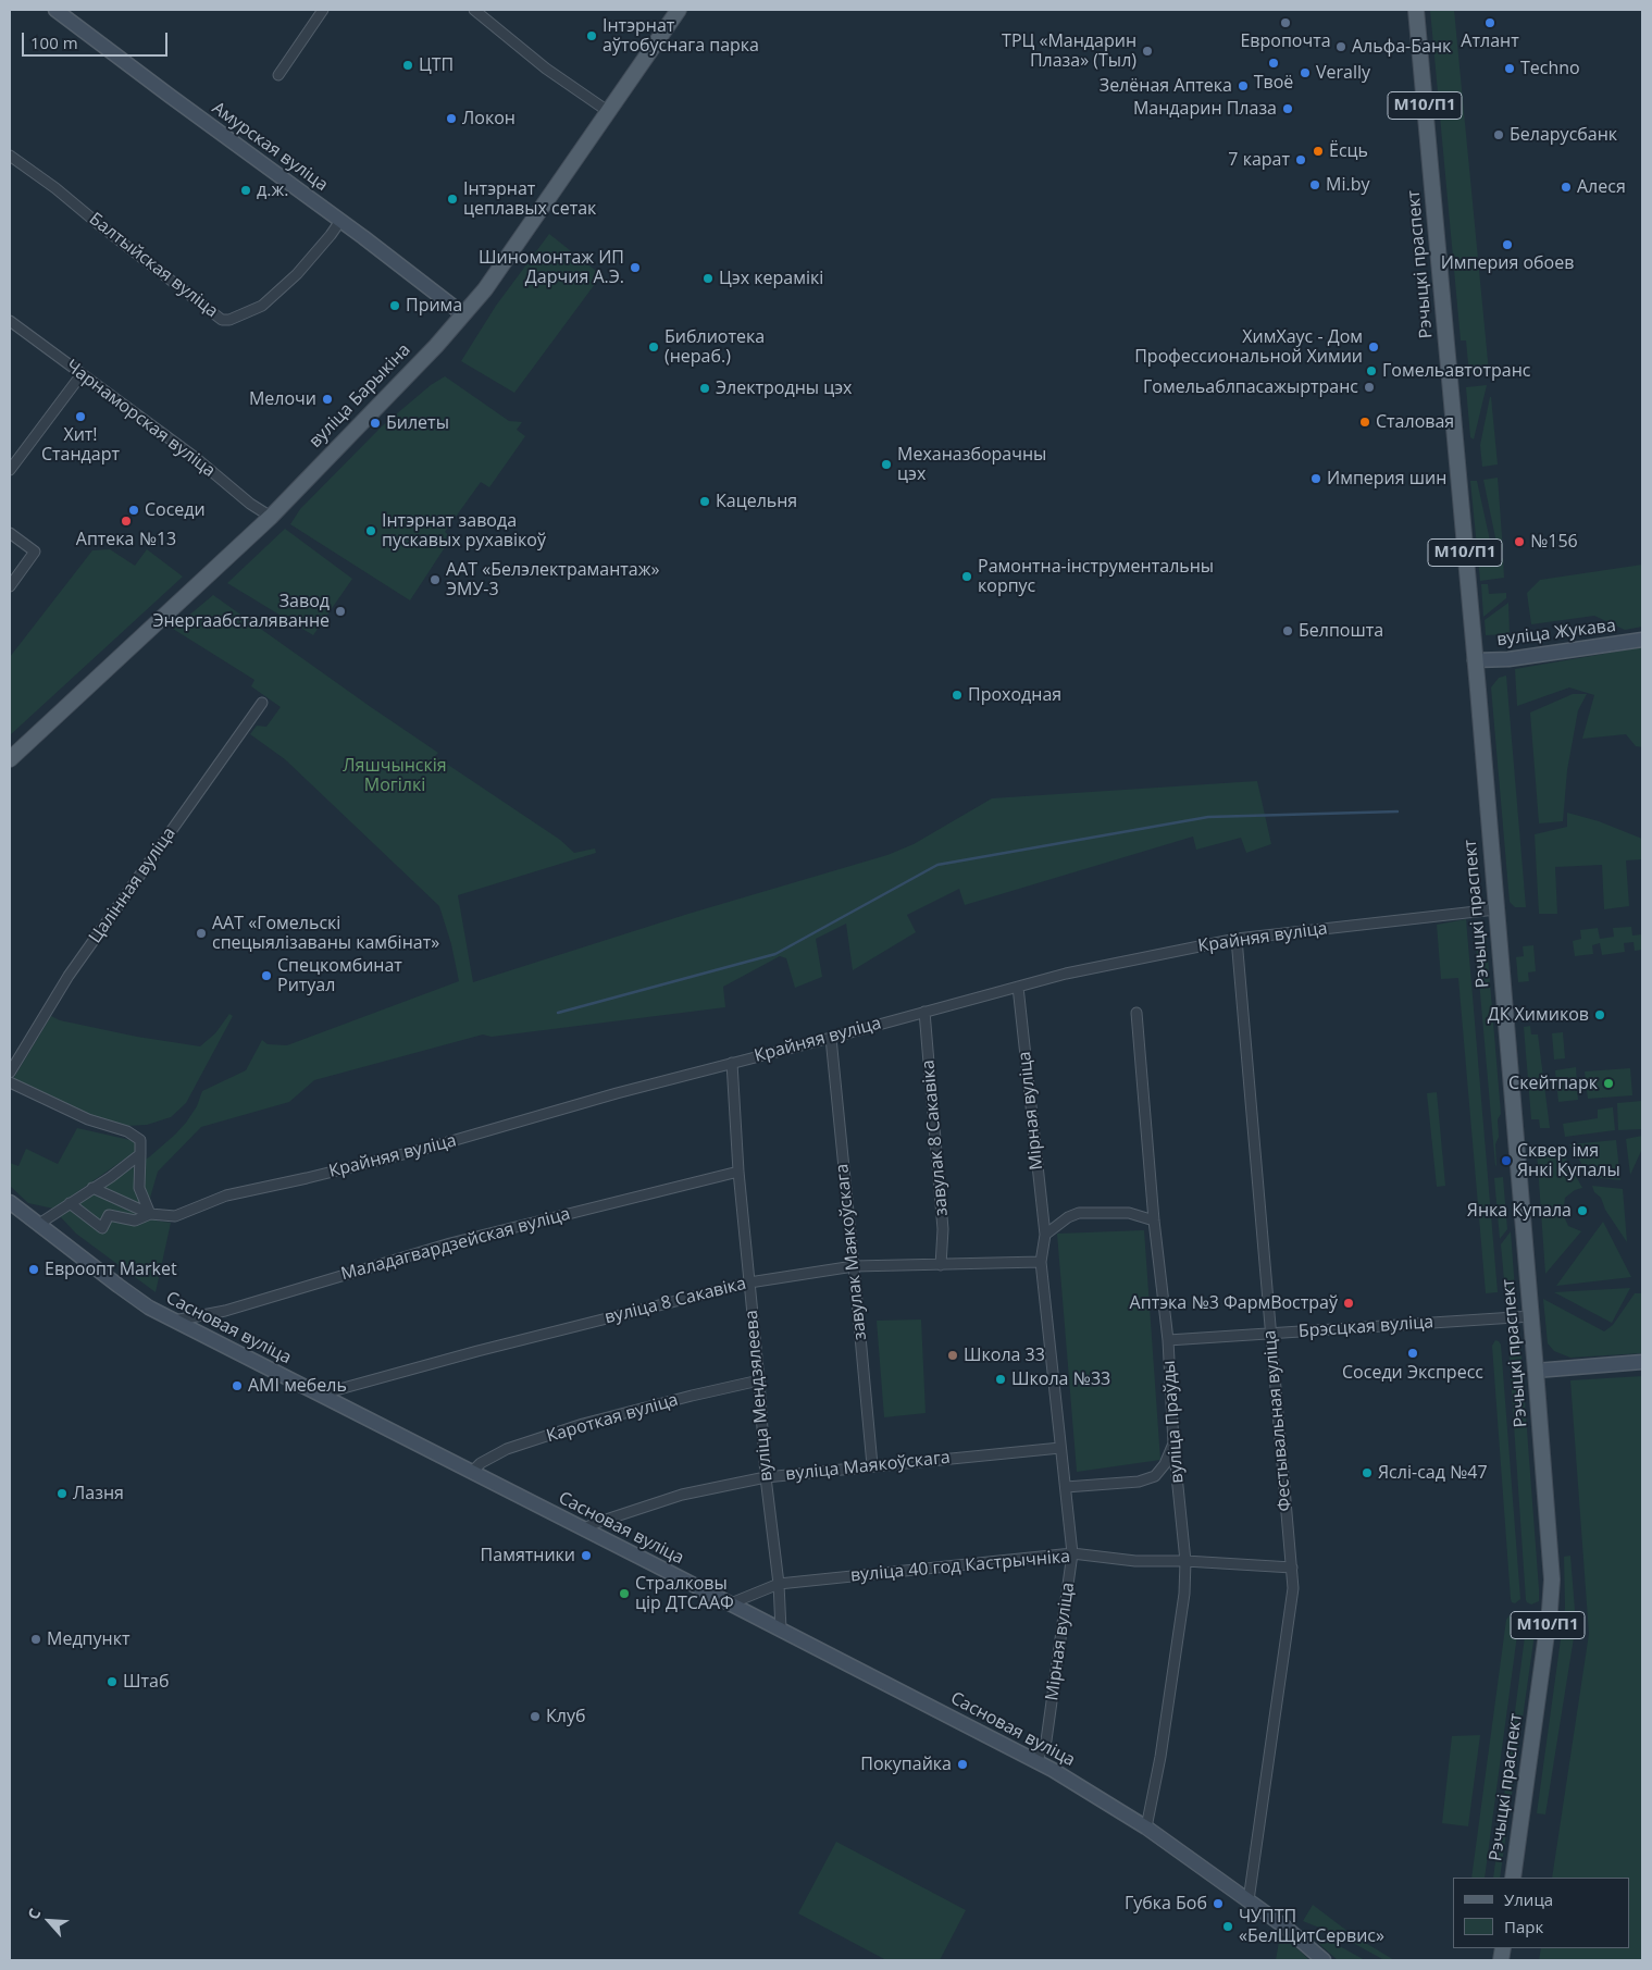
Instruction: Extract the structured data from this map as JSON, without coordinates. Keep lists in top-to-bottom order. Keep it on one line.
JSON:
{"streets":{"main road":["М10/П1","Амурская вуліца","Рэчыцкі праспект","вуліца Барыкіна","вуліца Жукава","Сасновая вуліца"],"street":["Балтыйская вуліца","Чарнаморская вуліца","Цалінная вуліца","Крайняя вуліца","Мірная вуліца","завулак 8 Сакавіка","Маладагвардзейская вуліца","завулак Маякоўскага","вуліца 8 Сакавіка","Брэсцкая вуліца","вуліца Мендзялеева","Кароткая вуліца","Фестывальная вуліца","вуліца Праўды","вуліца Маякоўскага","вуліца 40 год Кастрычніка"]},"crossings":[["Амурская вуліца","Балтыйская вуліца"],["Амурская вуліца","вуліца Барыкіна"],["Рэчыцкі праспект","вуліца Жукава"],["Рэчыцкі праспект","Крайняя вуліца"],["Рэчыцкі праспект","Брэсцкая вуліца"],["вуліца Барыкіна","Чарнаморская вуліца"],["Крайняя вуліца","Мірная вуліца"],["Крайняя вуліца","завулак 8 Сакавіка"],["Крайняя вуліца","завулак Маякоўскага"],["Крайняя вуліца","вуліца Мендзялеева"],["Крайняя вуліца","Фестывальная вуліца"],["Мірная вуліца","вуліца 8 Сакавіка"],["Мірная вуліца","Сасновая вуліца"],["Мірная вуліца","вуліца Маякоўскага"],["Мірная вуліца","вуліца 40 год Кастрычніка"],["завулак 8 Сакавіка","вуліца 8 Сакавіка"],["Маладагвардзейская вуліца","Сасновая вуліца"],["Маладагвардзейская вуліца","вуліца Мендзялеева"],["завулак Маякоўскага","вуліца 8 Сакавіка"],["завулак Маякоўскага","вуліца Маякоўскага"],["вуліца 8 Сакавіка","Сасновая вуліца"],["вуліца 8 Сакавіка","вуліца Мендзялеева"],["Брэсцкая вуліца","Фестывальная вуліца"],["Брэсцкая вуліца","вуліца Праўды"],["Сасновая вуліца","вуліца Мендзялеева"],["Сасновая вуліца","Кароткая вуліца"],["Сасновая вуліца","Фестывальная вуліца"],["Сасновая вуліца","вуліца Праўды"],["Сасновая вуліца","вуліца Маякоўскага"],["Сасновая вуліца","вуліца 40 год Кастрычніка"],["вуліца Мендзялеева","Кароткая вуліца"],["вуліца Мендзялеева","вуліца Маякоўскага"],["вуліца Мендзялеева","вуліца 40 год Кастрычніка"],["Фестывальная вуліца","вуліца 40 год Кастрычніка"],["вуліца Праўды","вуліца 40 год Кастрычніка"]],"parks":["Ляшчынскія Могілкі"],"places":["Европочта","Атлант","Інтэрнат аўтобуснага парка","Альфа-Банк","ТРЦ «Мандарин Плаза» (Тыл)","Твоё","ЦТП","Techno","Verally","Зелёная Аптека","Мандарин Плаза","Локон","Беларусбанк","Ёсць","7 карат","Mi.by","Алеся","д.ж.","Інтэрнат цеплавых сетак","Империя обоев","Шиномонтаж ИП Дарчия А.Э.","Цэх керамікі","Прима","Библиотека (нераб.)","ХимХаус - Дом Профессиональной Химии","Гомельавтотранс","Гомельаблпасажыртранс","Электродны цэх","Мелочи","Хит! Стандарт","Сталовая","Билеты","Механазборачны цэх","Империя шин","Кацельня","Соседи","Аптека №13","Інтэрнат завода пускавых рухавікоў","№156","Рамонтна-інструментальны корпус","ААТ «Белэлектрамантаж» ЭМУ-3","Завод Энергаабсталяванне","Белпошта","Проходная","ААТ «Гомельскі спецыялізаваны камбінат»","Спецкомбинат Ритуал","ДК Химиков","Скейтпарк","Сквер імя Янкі Купалы","Янка Купала","Евроопт Market","Аптэка №3 ФармВостраў","Соседи Экспресс","Школа 33","Школа №33","AMI мебель","Яслі-сад №47","Лазня","Памятники","Стралковы цір ДТСААФ","Медпункт","Штаб","Клуб","Покупайка","Губка Боб","ЧУПТП «БелЩитСервис»"],"legend":["Улица","Парк"],"scale_bar":"100 m","north":"top left"}
